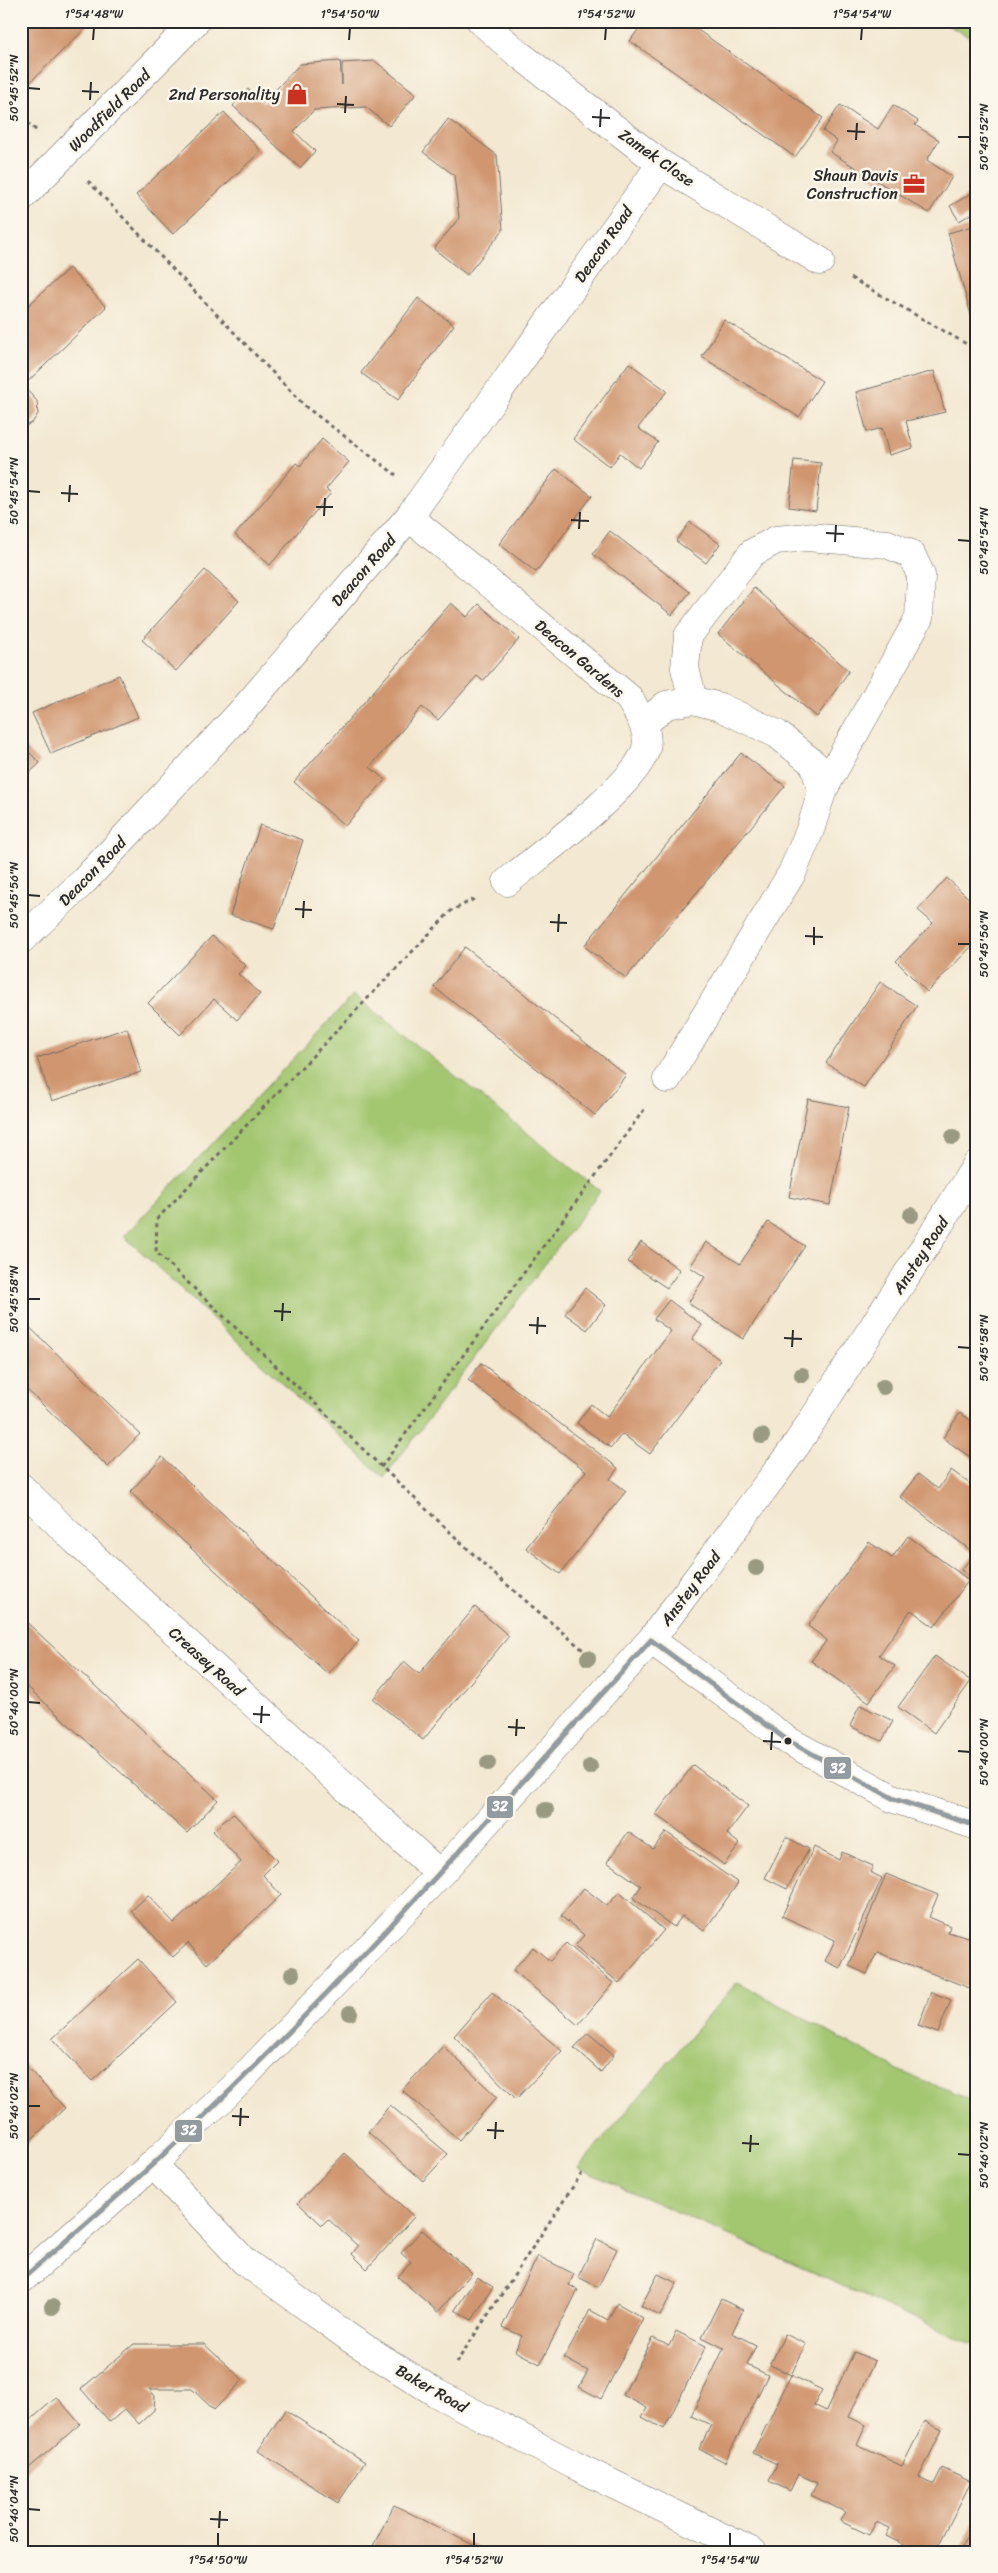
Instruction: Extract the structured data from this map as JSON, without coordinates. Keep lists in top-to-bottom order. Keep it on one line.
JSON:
{"streets":{"street":["Woodfield Road","Zamek Close","Deacon Road","Deacon Gardens","Anstey Road","Creasey Road","Baker Road"]},"crossings":[["Zamek Close","Deacon Road"],["Deacon Road","Deacon Gardens"],["Anstey Road","Creasey Road"],["Anstey Road","Baker Road"]],"places":{"shop":["2nd Personality"],"office":["Shaun Davis Construction"]},"lines":["transit line 32"],"coordinates":["1°54'48\"W","1°54'50\"W","1°54'52\"W","1°54'54\"W","50°45'52\"N","50°45'54\"N","50°45'56\"N","50°45'58\"N","50°46'00\"N","50°46'02\"N","50°46'04\"N"]}
